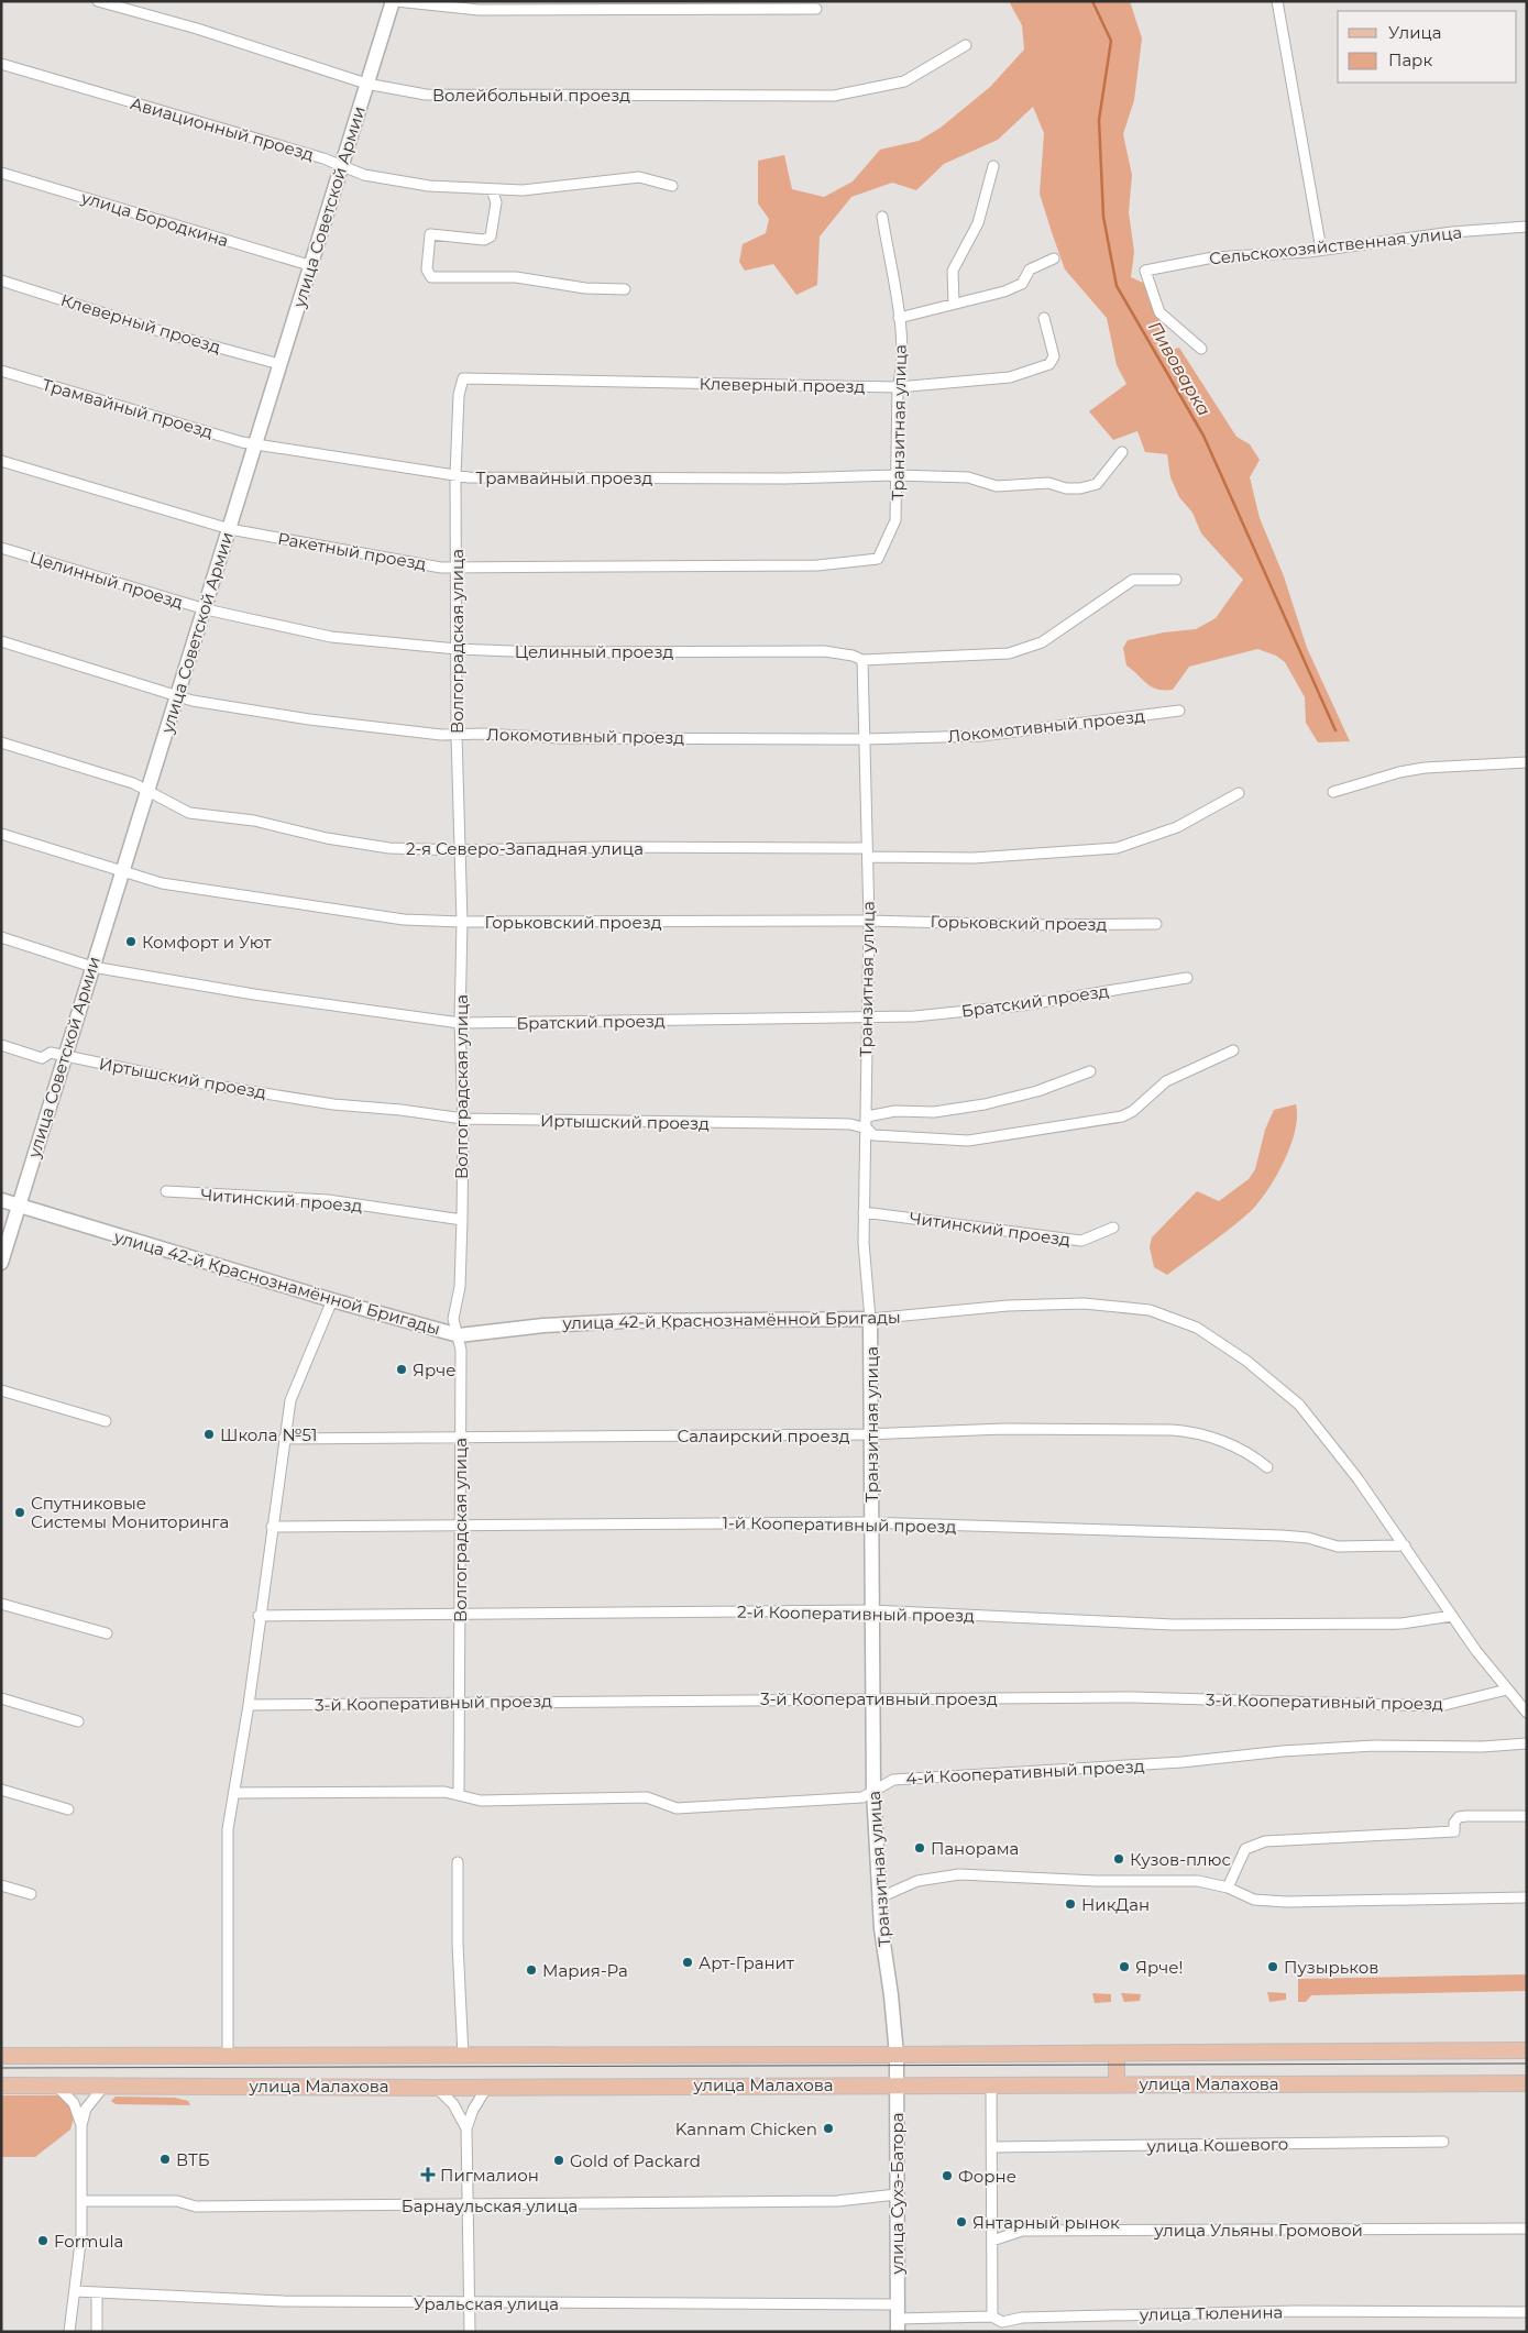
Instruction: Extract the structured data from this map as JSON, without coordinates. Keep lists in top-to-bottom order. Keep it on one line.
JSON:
{"streets":{"main road":["улица Малахова"],"street":["Волейбольный проезд","Авиационный проезд","улица Советской Армии","улица Бородкина","Сельскохозяйственная улица","Клеверный проезд","Трамвайный проезд","Транзитная улица","Ракетный проезд","Целинный проезд","Волгоградская улица","Локомотивный проезд","2-я Северо-Западная улица","Горьковский проезд","Братский проезд","Иртышский проезд","Читинский проезд","улица 42-й Краснознамённой Бригады","Салаирский проезд","1-й Кооперативный проезд","2-й Кооперативный проезд","3-й Кооперативный проезд","4-й Кооперативный проезд","улица Кошевого","улица Сухэ-Батора","Барнаульская улица","улица Ульяны Громовой","Уральская улица","улица Тюленина"]},"crossings":[["Волейбольный проезд","улица Советской Армии"],["Авиационный проезд","улица Советской Армии"],["улица Советской Армии","улица Бородкина"],["улица Советской Армии","Клеверный проезд"],["улица Советской Армии","Трамвайный проезд"],["улица Советской Армии","Ракетный проезд"],["улица Советской Армии","Целинный проезд"],["улица Советской Армии","Локомотивный проезд"],["улица Советской Армии","2-я Северо-Западная улица"],["улица Советской Армии","Горьковский проезд"],["улица Советской Армии","Братский проезд"],["улица Советской Армии","Иртышский проезд"],["улица Советской Армии","улица 42-й Краснознамённой Бригады"],["Клеверный проезд","Транзитная улица"],["Клеверный проезд","Волгоградская улица"],["Трамвайный проезд","Транзитная улица"],["Трамвайный проезд","Волгоградская улица"],["Транзитная улица","Ракетный проезд"],["Транзитная улица","Целинный проезд"],["Транзитная улица","Локомотивный проезд"],["Транзитная улица","2-я Северо-Западная улица"],["Транзитная улица","Горьковский проезд"],["Транзитная улица","Братский проезд"],["Транзитная улица","Иртышский проезд"],["Транзитная улица","Читинский проезд"],["Транзитная улица","улица 42-й Краснознамённой Бригады"],["Транзитная улица","Салаирский проезд"],["Транзитная улица","1-й Кооперативный проезд"],["Транзитная улица","2-й Кооперативный проезд"],["Транзитная улица","3-й Кооперативный проезд"],["Транзитная улица","4-й Кооперативный проезд"],["Транзитная улица","улица Малахова"],["Транзитная улица","улица Сухэ-Батора"],["Ракетный проезд","Волгоградская улица"],["Целинный проезд","Волгоградская улица"],["Волгоградская улица","Локомотивный проезд"],["Волгоградская улица","2-я Северо-Западная улица"],["Волгоградская улица","Горьковский проезд"],["Волгоградская улица","Братский проезд"],["Волгоградская улица","Иртышский проезд"],["Волгоградская улица","Читинский проезд"],["Волгоградская улица","улица 42-й Краснознамённой Бригады"],["Волгоградская улица","Салаирский проезд"],["Волгоградская улица","1-й Кооперативный проезд"],["Волгоградская улица","2-й Кооперативный проезд"],["Волгоградская улица","3-й Кооперативный проезд"],["Волгоградская улица","4-й Кооперативный проезд"],["улица 42-й Краснознамённой Бригады","1-й Кооперативный проезд"],["улица 42-й Краснознамённой Бригады","2-й Кооперативный проезд"],["улица 42-й Краснознамённой Бригады","3-й Кооперативный проезд"],["улица Малахова","улица Сухэ-Батора"],["улица Сухэ-Батора","Барнаульская улица"],["улица Сухэ-Батора","Уральская улица"]],"water":["Пивоварка"],"places":{"other":["Комфорт и Уют","Ярче","Школа №51","Спутниковые Системы Мониторинга","Панорама","Кузов-плюс","НикДан","Арт-Гранит","Ярче!","Пузырьков","Мария-Ра","Kannam Chicken","ВТБ","Gold of Packard","Форне","Янтарный рынок","Formula"],"health":["Пигмалион"]},"legend":["Улица","Парк"]}
